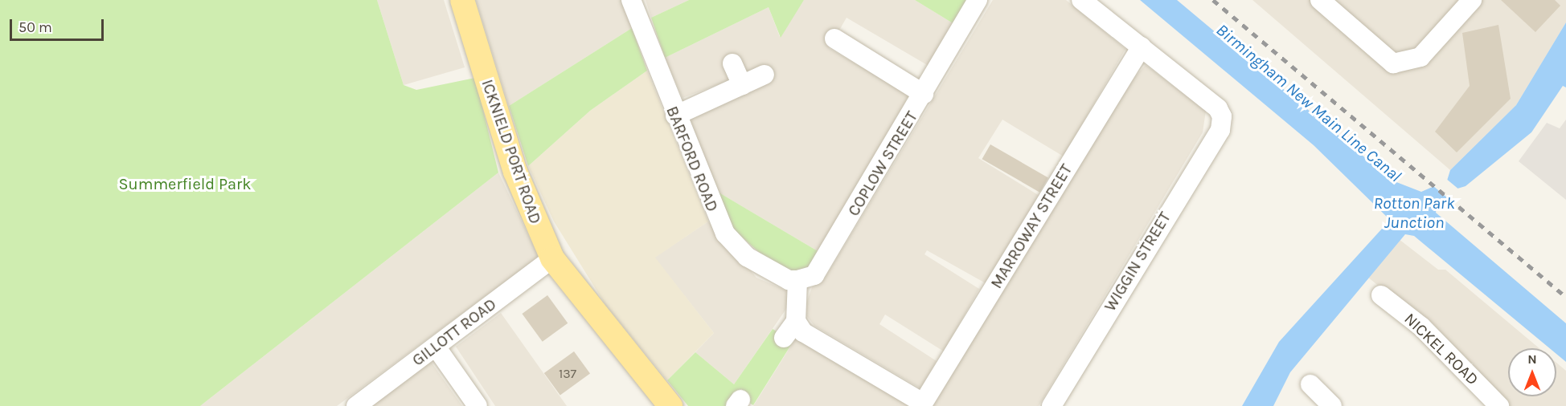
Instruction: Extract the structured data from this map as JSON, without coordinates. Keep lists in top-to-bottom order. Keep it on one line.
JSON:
{"streets":{"main road":["ICKNIELD PORT ROAD"],"street":["BARFORD ROAD","COPLOW STREET","MARROWAY STREET","WIGGIN STREET","GILLOTT ROAD","NICKEL ROAD"]},"crossings":[["ICKNIELD PORT ROAD","GILLOTT ROAD"],["BARFORD ROAD","COPLOW STREET"],["MARROWAY STREET","WIGGIN STREET"]],"water":["Birmingham New Main Line Canal","Rotton Park Junction"],"parks":["Summerfield Park"],"house_numbers":["137"],"scale_bar":"50 m","north":"top"}
